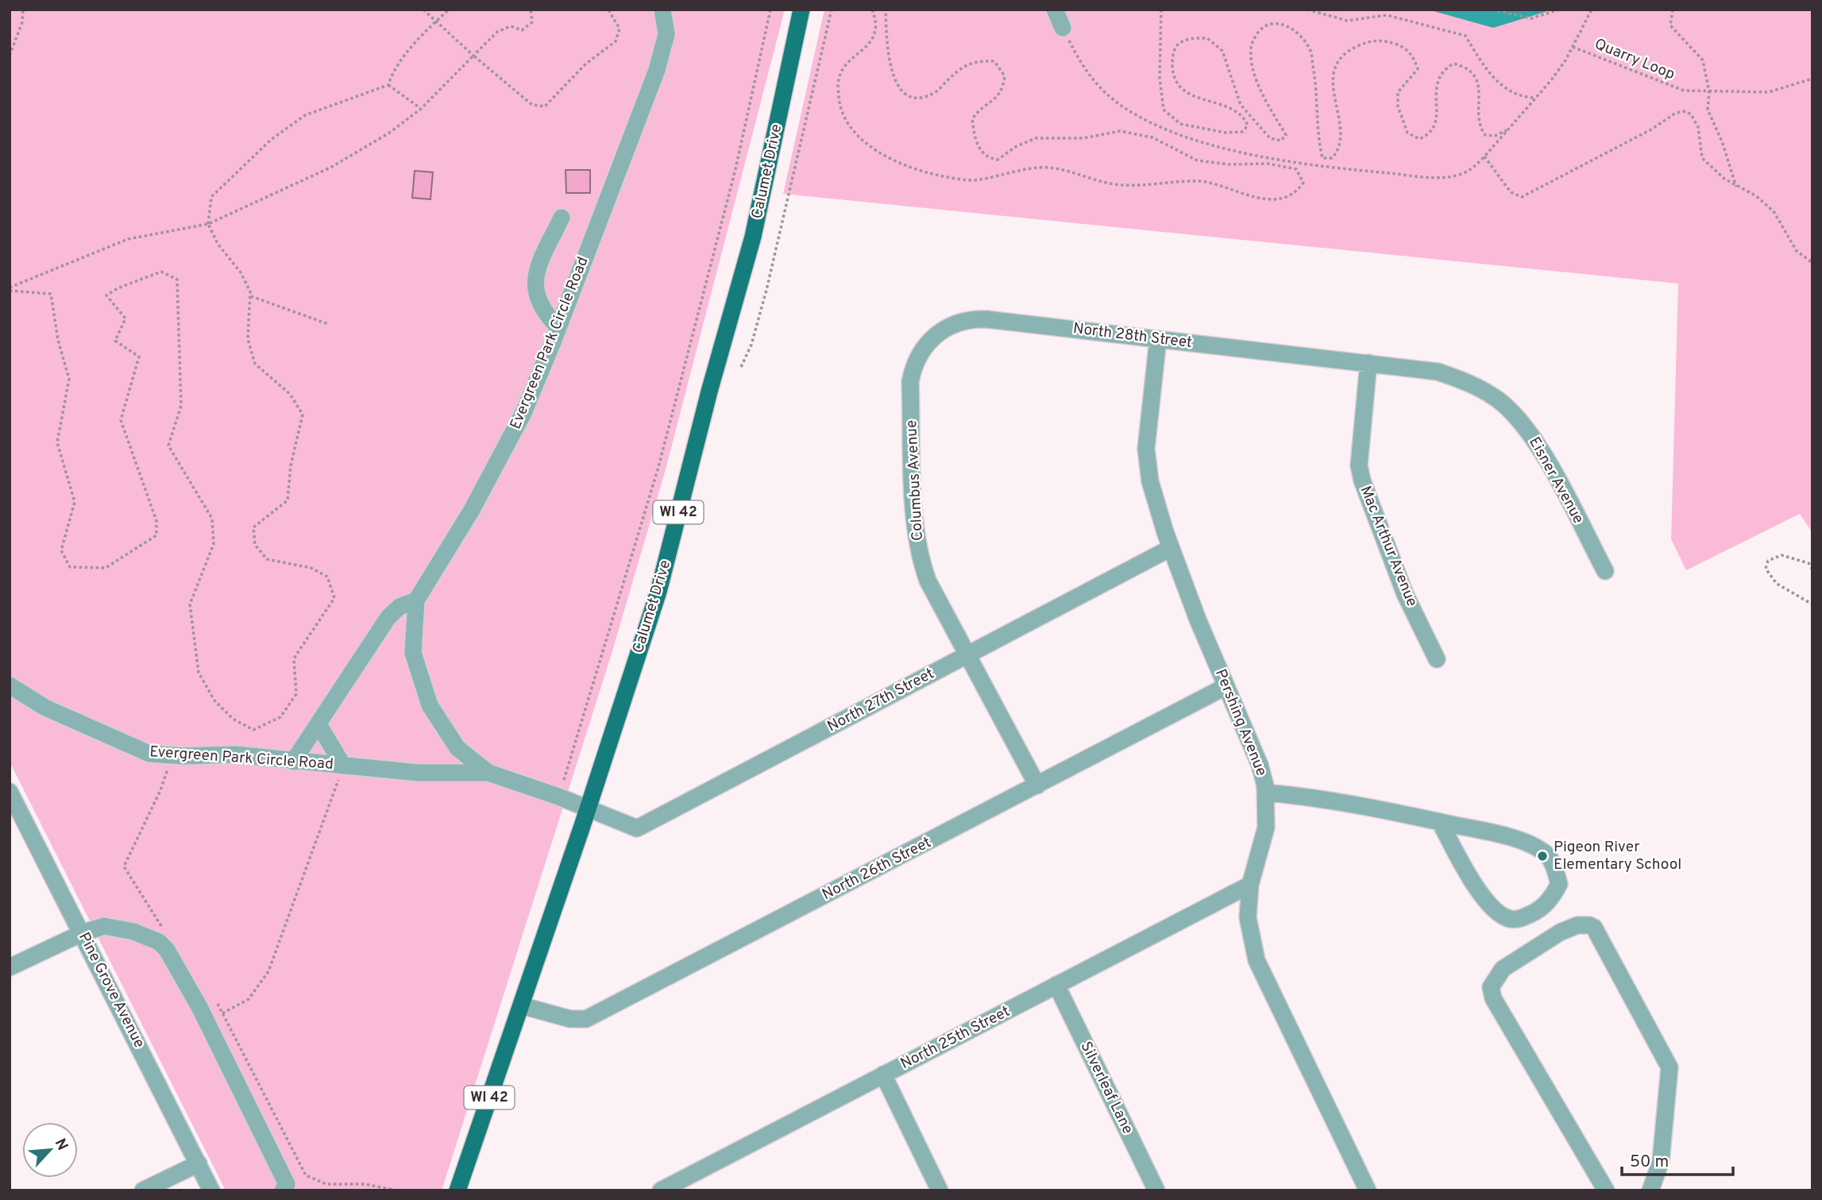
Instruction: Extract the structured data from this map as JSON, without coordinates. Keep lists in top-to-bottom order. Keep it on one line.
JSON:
{"streets":{"main road":["Calumet Drive","WI 42"],"street":["North 28th Street","Evergreen Park Circle Road","Columbus Avenue","Eisner Avenue","Mac Arthur Avenue","North 27th Street","Pershing Avenue","North 26th Street","Pine Grove Avenue","North 25th Street","Silverleaf Lane"],"path":["Quarry Loop"]},"crossings":[["Calumet Drive","Evergreen Park Circle Road"],["Calumet Drive","North 27th Street"],["Calumet Drive","North 26th Street"],["North 28th Street","Columbus Avenue"],["North 28th Street","Eisner Avenue"],["North 28th Street","Mac Arthur Avenue"],["North 28th Street","Pershing Avenue"],["Evergreen Park Circle Road","North 27th Street"],["Columbus Avenue","North 27th Street"],["Columbus Avenue","North 26th Street"],["Eisner Avenue","Mac Arthur Avenue"],["North 27th Street","Pershing Avenue"],["Pershing Avenue","North 26th Street"],["Pershing Avenue","North 25th Street"],["North 25th Street","Silverleaf Lane"]],"places":["Pigeon River Elementary School"],"scale_bar":"50 m","north":"top right"}
